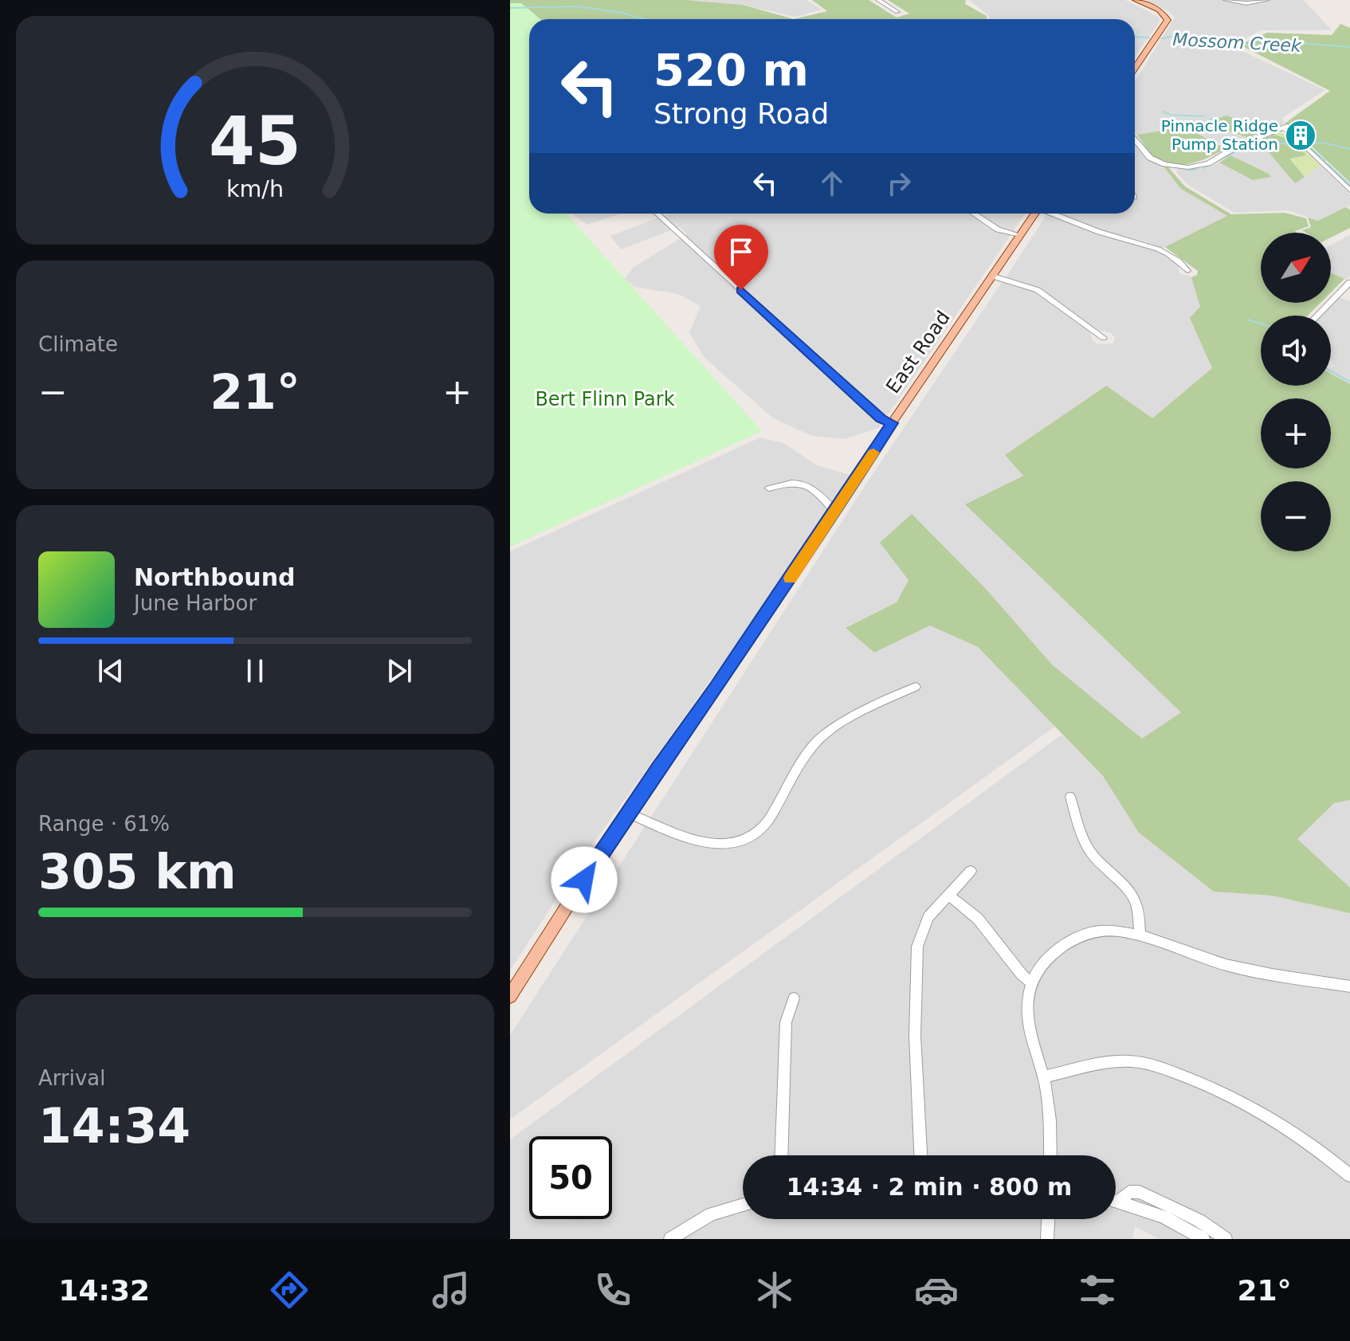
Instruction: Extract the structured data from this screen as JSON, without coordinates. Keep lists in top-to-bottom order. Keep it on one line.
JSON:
{"streets":{"main road":["East Road"]},"water":["Mossom Creek"],"parks":["Bert Flinn Park"],"places":{"building":["Pinnacle Ridge Pump Station"]},"north":"top right","page":{"turn":["520 m","Strong Road"],"map_buttons":["+","−"],"tile":["Climate",["Range · 61%","305 km"],["Arrival","14:34"]],"heat":["−","21°","+"],"song":["Northbound","June Harbor"],"limit":"50","trip":"14:34 · 2 min · 800 m","tabs":["14:32","21°"],"gauge":["45","km/h"]}}
